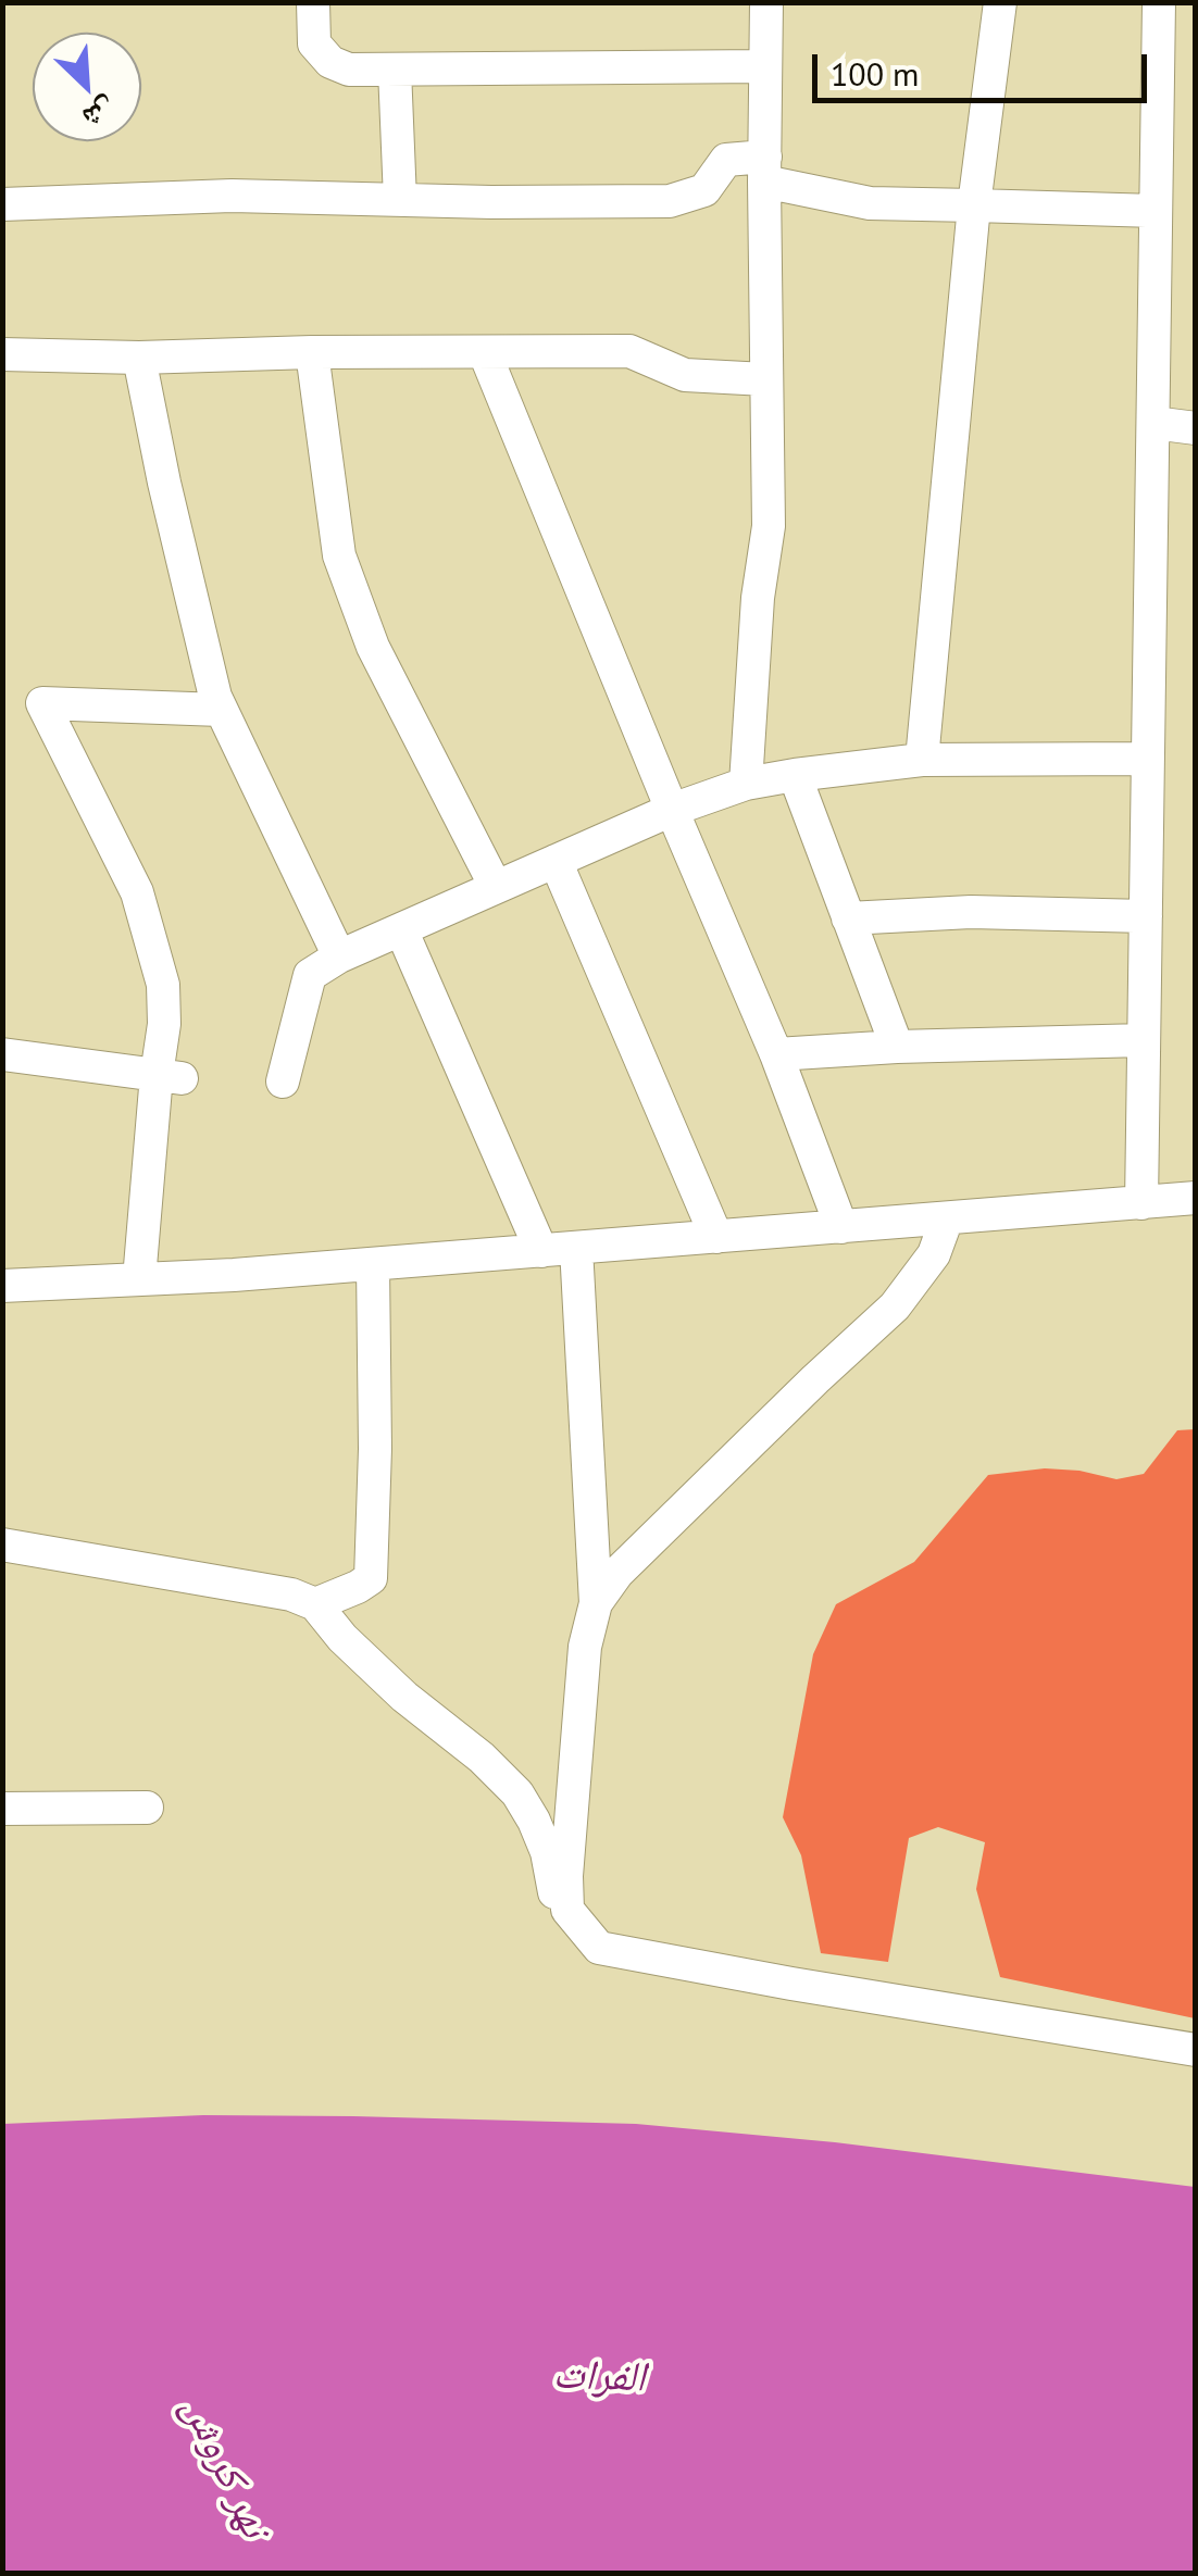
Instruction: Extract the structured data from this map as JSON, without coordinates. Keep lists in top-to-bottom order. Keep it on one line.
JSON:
{"water":["الفرات","نهر كروش"],"scale_bar":"100 m","north":"bottom right"}
